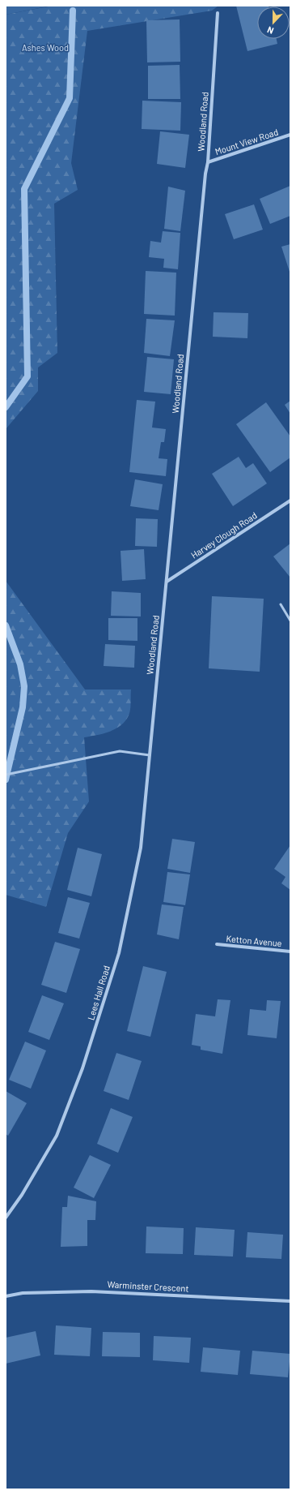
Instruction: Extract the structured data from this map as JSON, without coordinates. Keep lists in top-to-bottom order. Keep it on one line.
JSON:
{"streets":{"street":["Woodland Road","Mount View Road","Harvey Clough Road","Ketton Avenue","Lees Hall Road","Warminster Crescent"]},"crossings":[["Woodland Road","Mount View Road"],["Woodland Road","Harvey Clough Road"],["Woodland Road","Lees Hall Road"]],"parks":["Ashes Wood"],"north":"bottom"}
